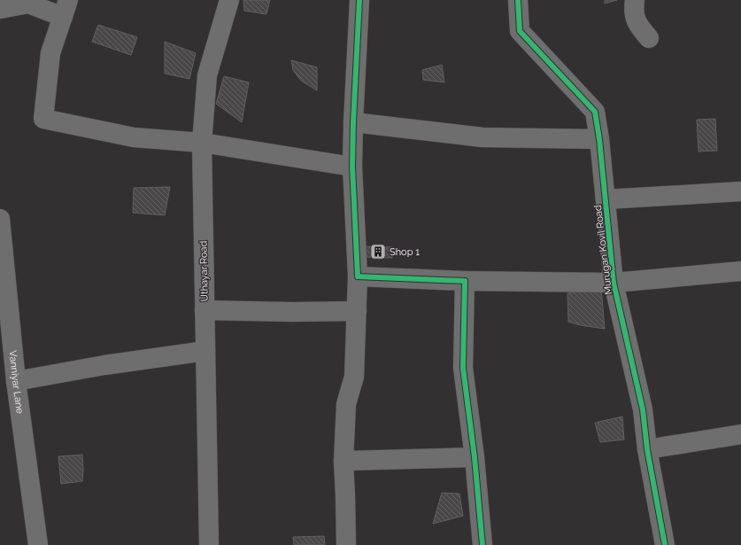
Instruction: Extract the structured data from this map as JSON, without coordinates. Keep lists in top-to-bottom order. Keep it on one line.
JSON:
{"streets":{"street":["Murugan Kovil Road","Uthayar Road","Vanniyar Lane"]},"places":{"building":["Shop 1"]}}
